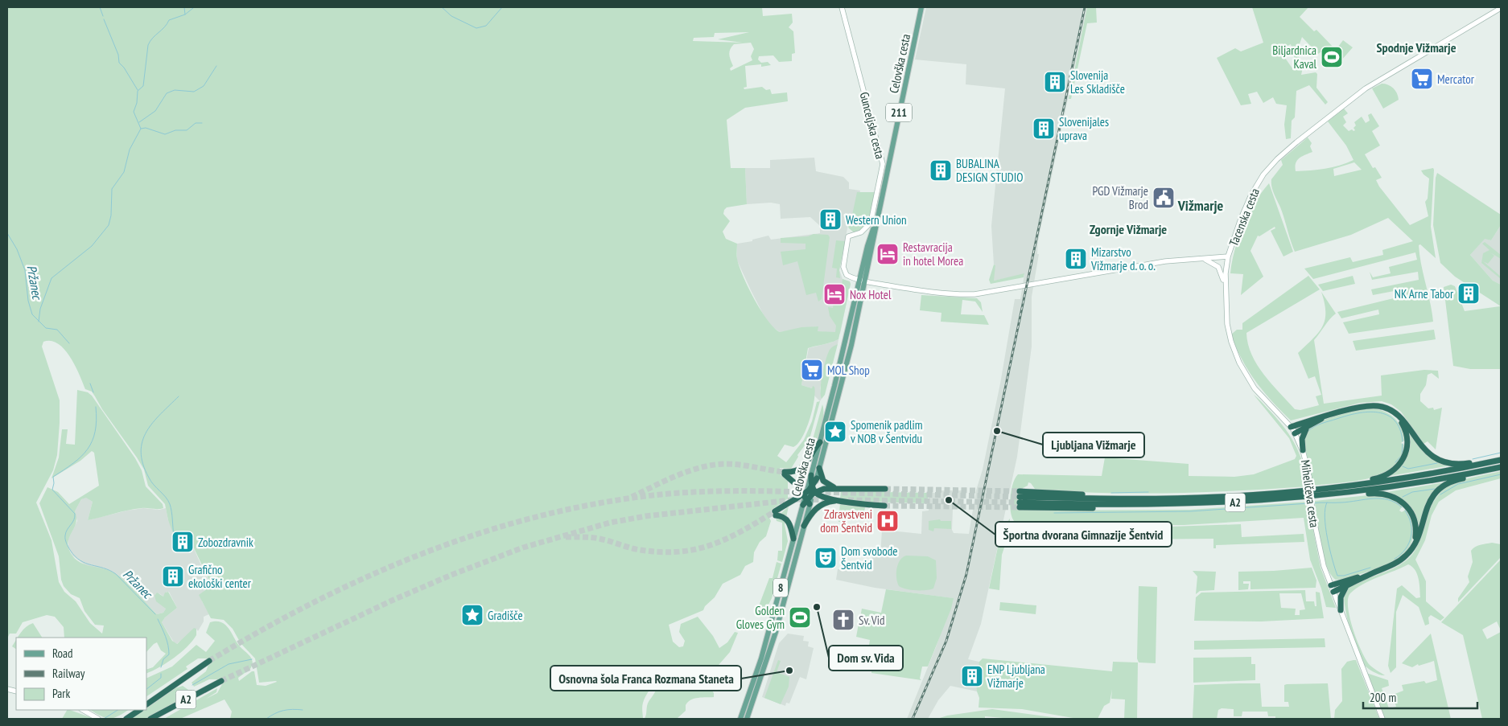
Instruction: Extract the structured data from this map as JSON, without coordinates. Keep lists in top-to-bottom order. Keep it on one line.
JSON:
{"streets":{"highway":["A2"],"main road":["Celovška cesta","211","8"],"street":["Gunceljska cesta","Tacenska cesta","Miheličeva cesta"]},"crossings":[["Celovška cesta","Gunceljska cesta"],["Celovška cesta","Tacenska cesta"],["Gunceljska cesta","Tacenska cesta"],["Tacenska cesta","Miheličeva cesta"]],"districts":["Spodnje Vižmarje","Vižmarje","Zgornje Vižmarje"],"water":["Pržanec"],"places":{"sports":["Biljardnica Kaval","Golden Gloves Gym"],"supermarket":["Mercator","MOL Shop"],"building":["Slovenija Les Skladišče","Slovenijales uprava","BUBALINA DESIGN STUDIO","Western Union","Mizarstvo Vižmarje d. o. o.","NK Arne Tabor","Zobozdravnik","Grafično ekološki center","ENP Ljubljana Vižmarje"],"public building":["PGD Vižmarje Brod"],"hotel":["Restavracija in hotel Morea","Nox Hotel"],"other":["Ljubljana Vižmarje","Športna dvorana Gimnazije Šentvid","Dom sv. Vida","Osnovna šola Franca Rozmana Staneta"],"place":["Spomenik padlim v NOB v Šentvidu","Gradišče"],"hospital":["Zdravstveni dom Šentvid"],"theatre":["Dom svobode Šentvid"],"church":["Sv. Vid"]},"legend":["Road","Railway","Park"],"scale_bar":"200 m"}
